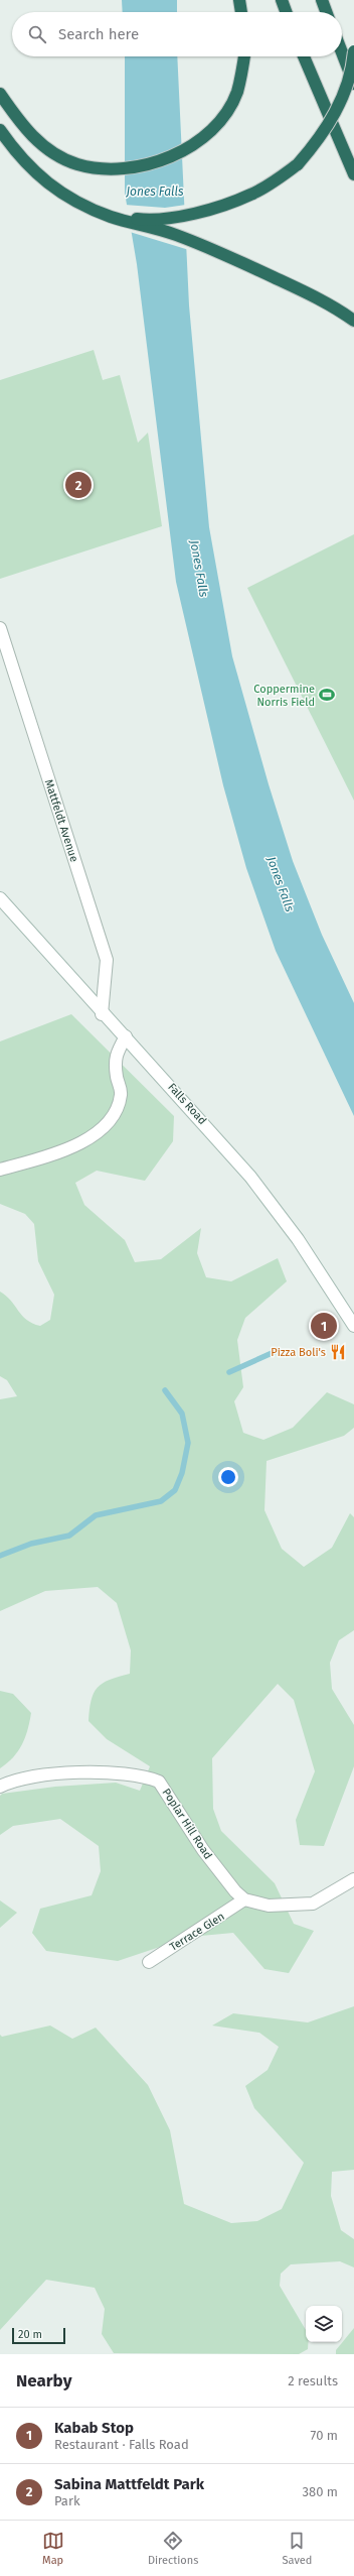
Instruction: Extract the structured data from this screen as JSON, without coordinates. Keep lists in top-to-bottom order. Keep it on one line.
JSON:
{"streets":{"street":["Mattfeldt Avenue","Falls Road","Poplar Hill Road","Terrace Glen"]},"crossings":[["Mattfeldt Avenue","Falls Road"],["Poplar Hill Road","Terrace Glen"]],"water":["Jones Falls"],"places":{"sports":["Coppermine Norris Field"],"restaurant":["Pizza Boli's"]},"scale_bar":"20 m","page":{"search":"Search here","pins":["2","1"],"scale":"20 m","heading":["Nearby","2 results"],"list":[{"mark":"1","name":"Kabab Stop","note":"Restaurant · Falls Road","value":"70 m"},{"mark":"2","name":"Sabina Mattfeldt Park","note":"Park","value":"380 m"}],"nav":["Map","Directions","Saved"]}}
